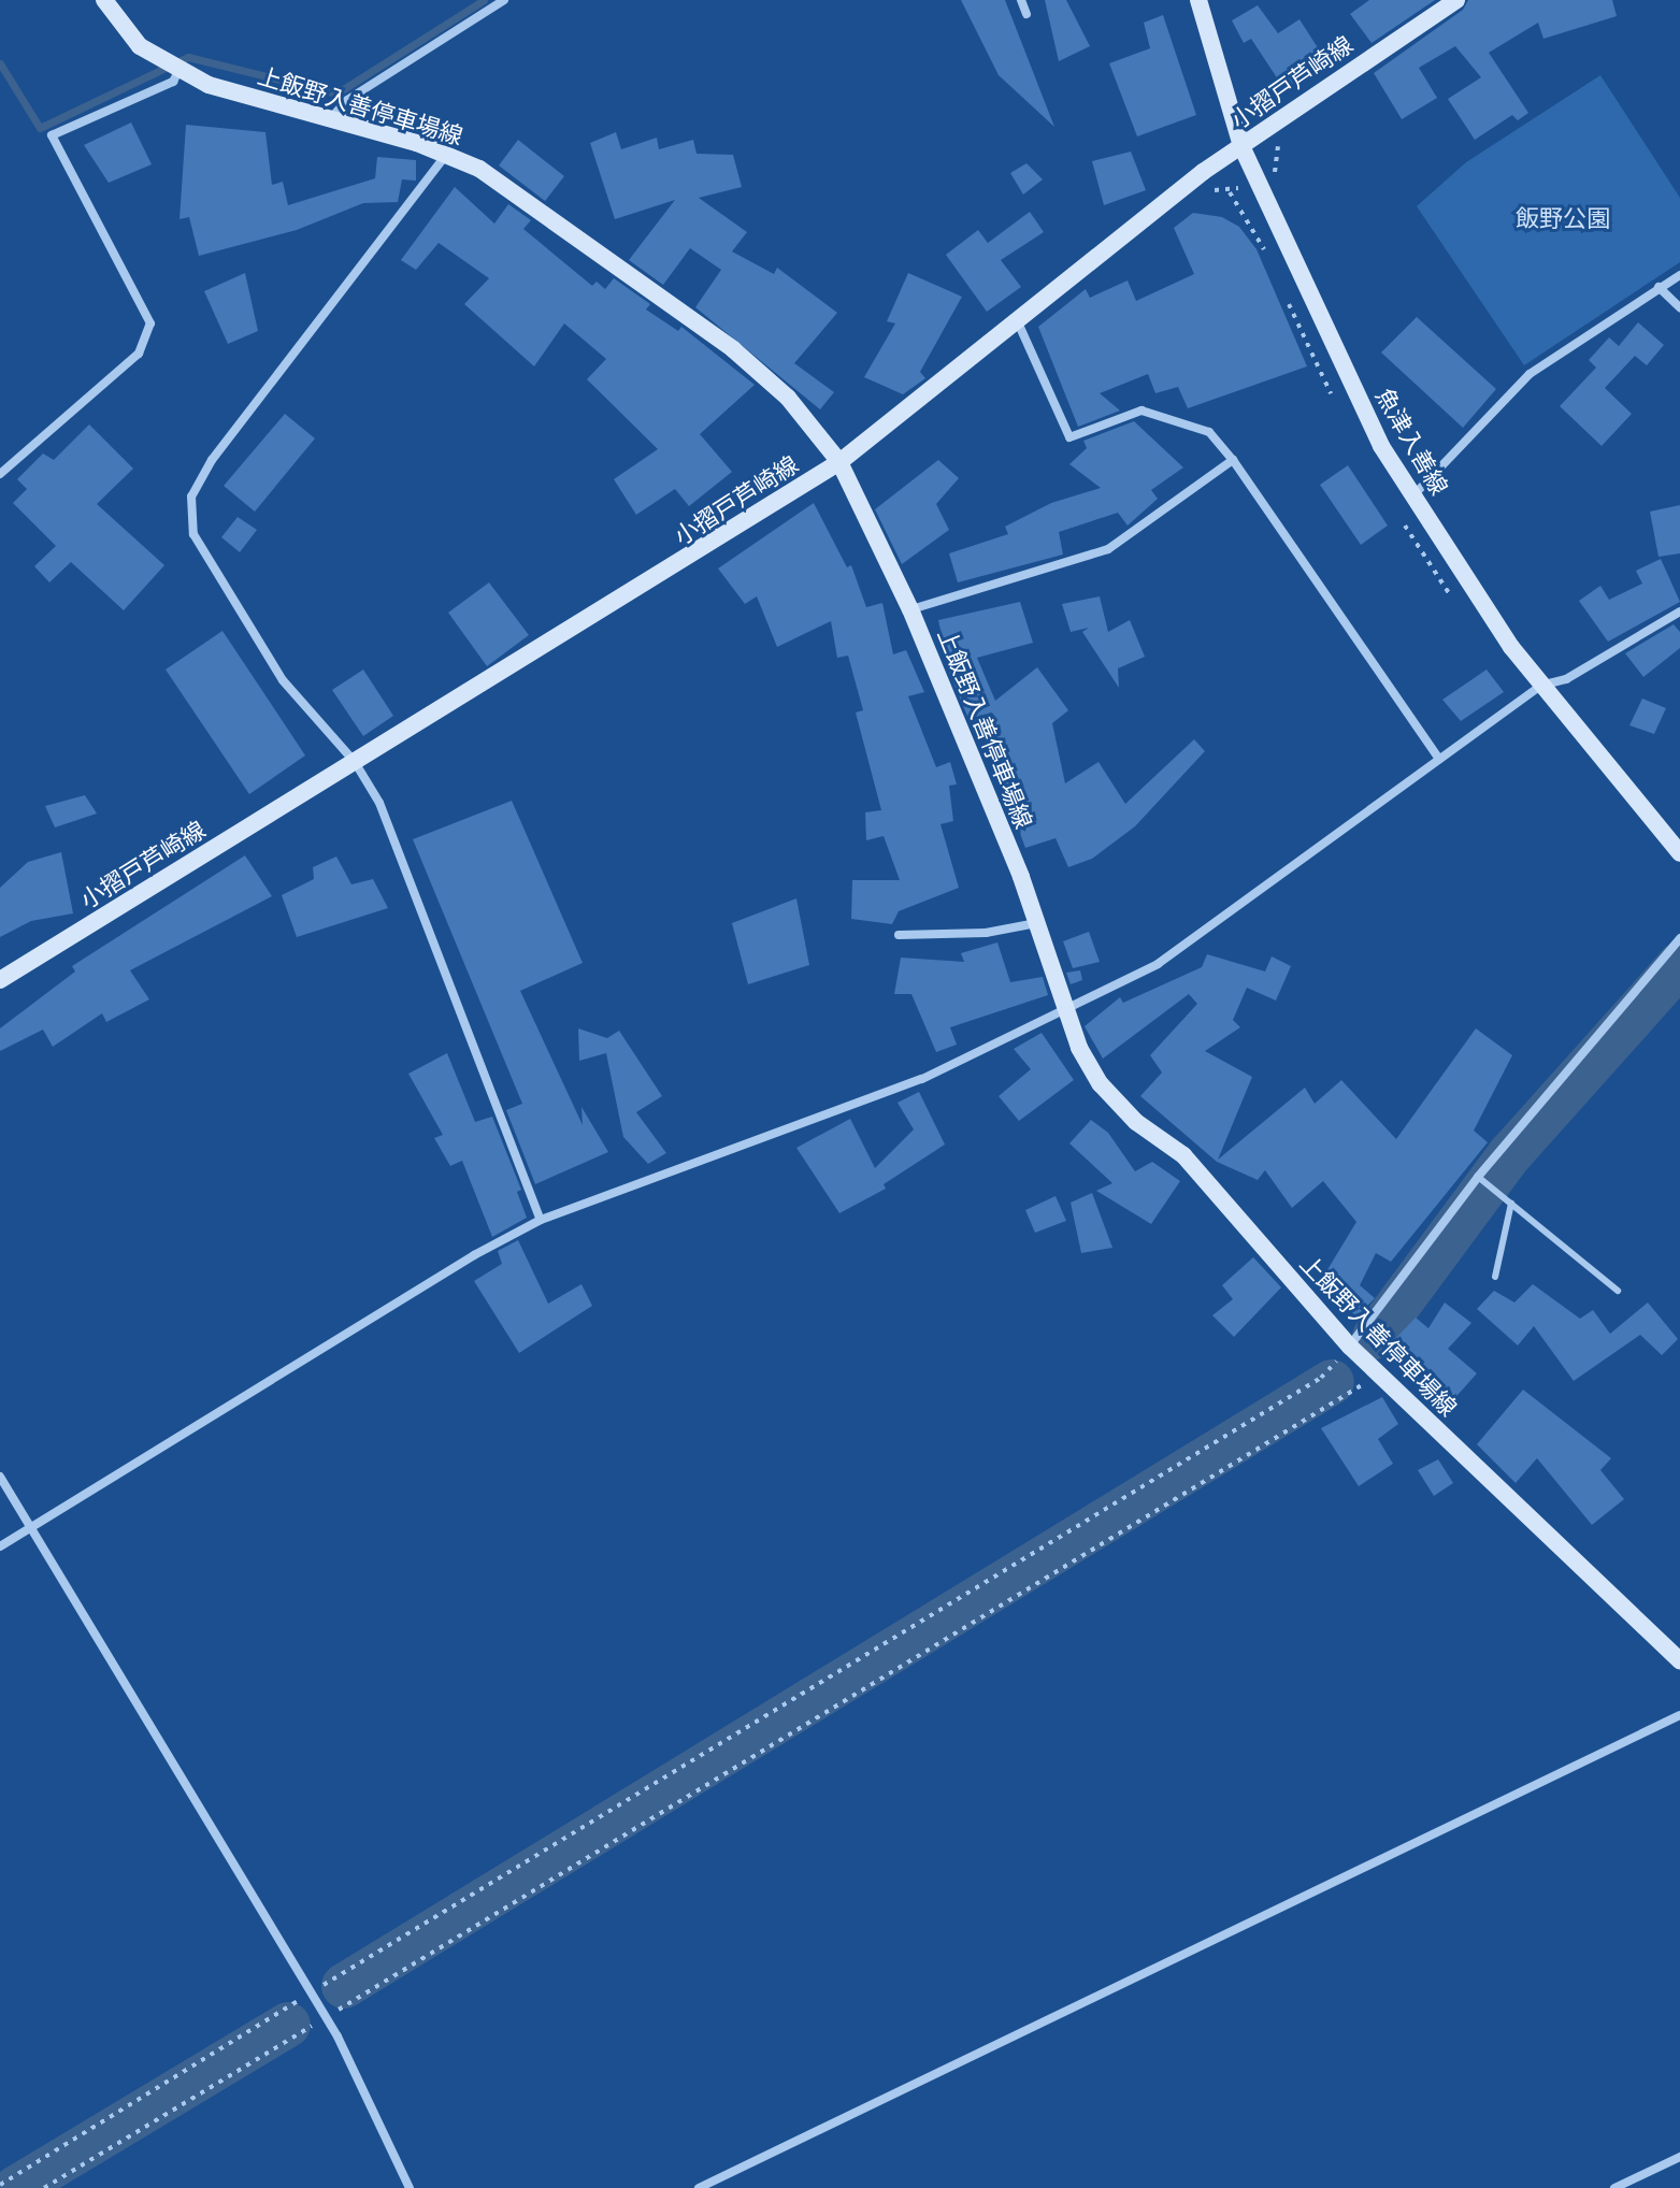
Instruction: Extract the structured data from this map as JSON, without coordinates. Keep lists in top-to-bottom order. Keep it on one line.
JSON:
{"streets":{"main road":["小摺戸芦崎線","上飯野入善停車場線","魚津入善線"]},"crossings":[["小摺戸芦崎線","上飯野入善停車場線"],["小摺戸芦崎線","魚津入善線"]],"parks":["飯野公園"]}
